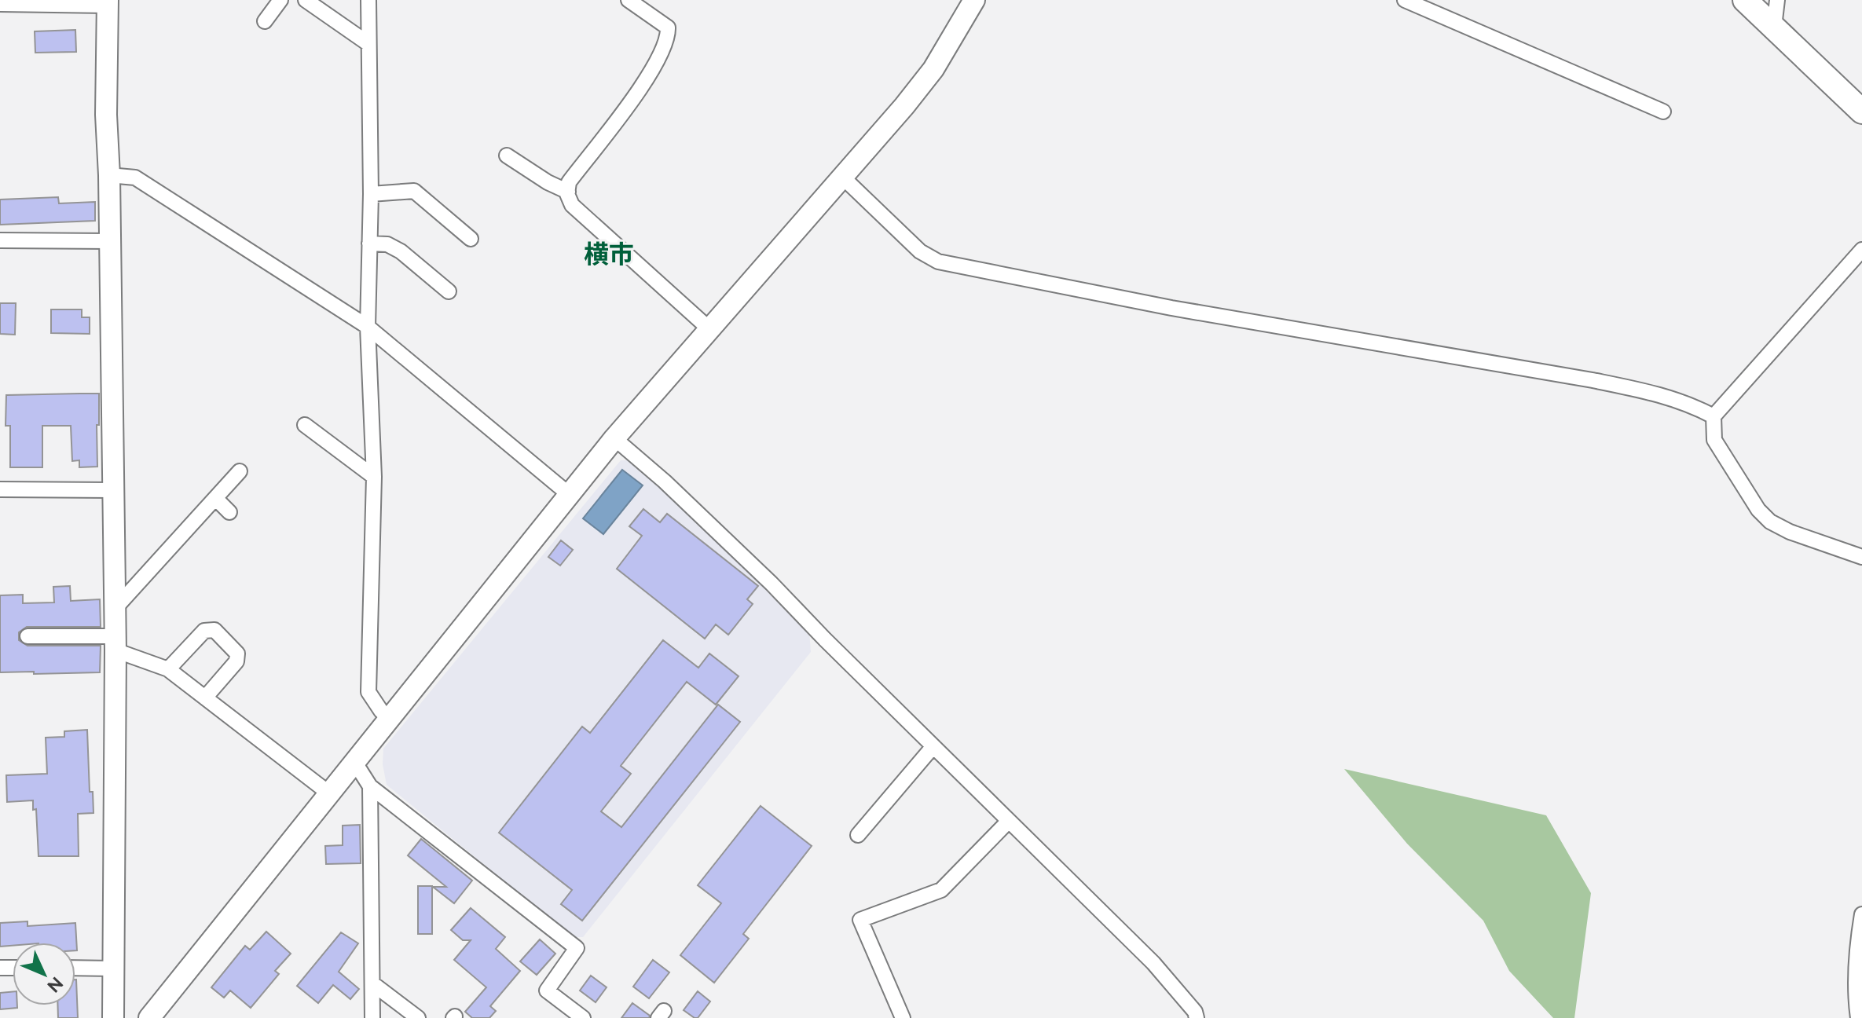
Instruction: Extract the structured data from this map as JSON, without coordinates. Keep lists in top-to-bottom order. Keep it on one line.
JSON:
{"districts":["横市"],"north":"bottom right"}
